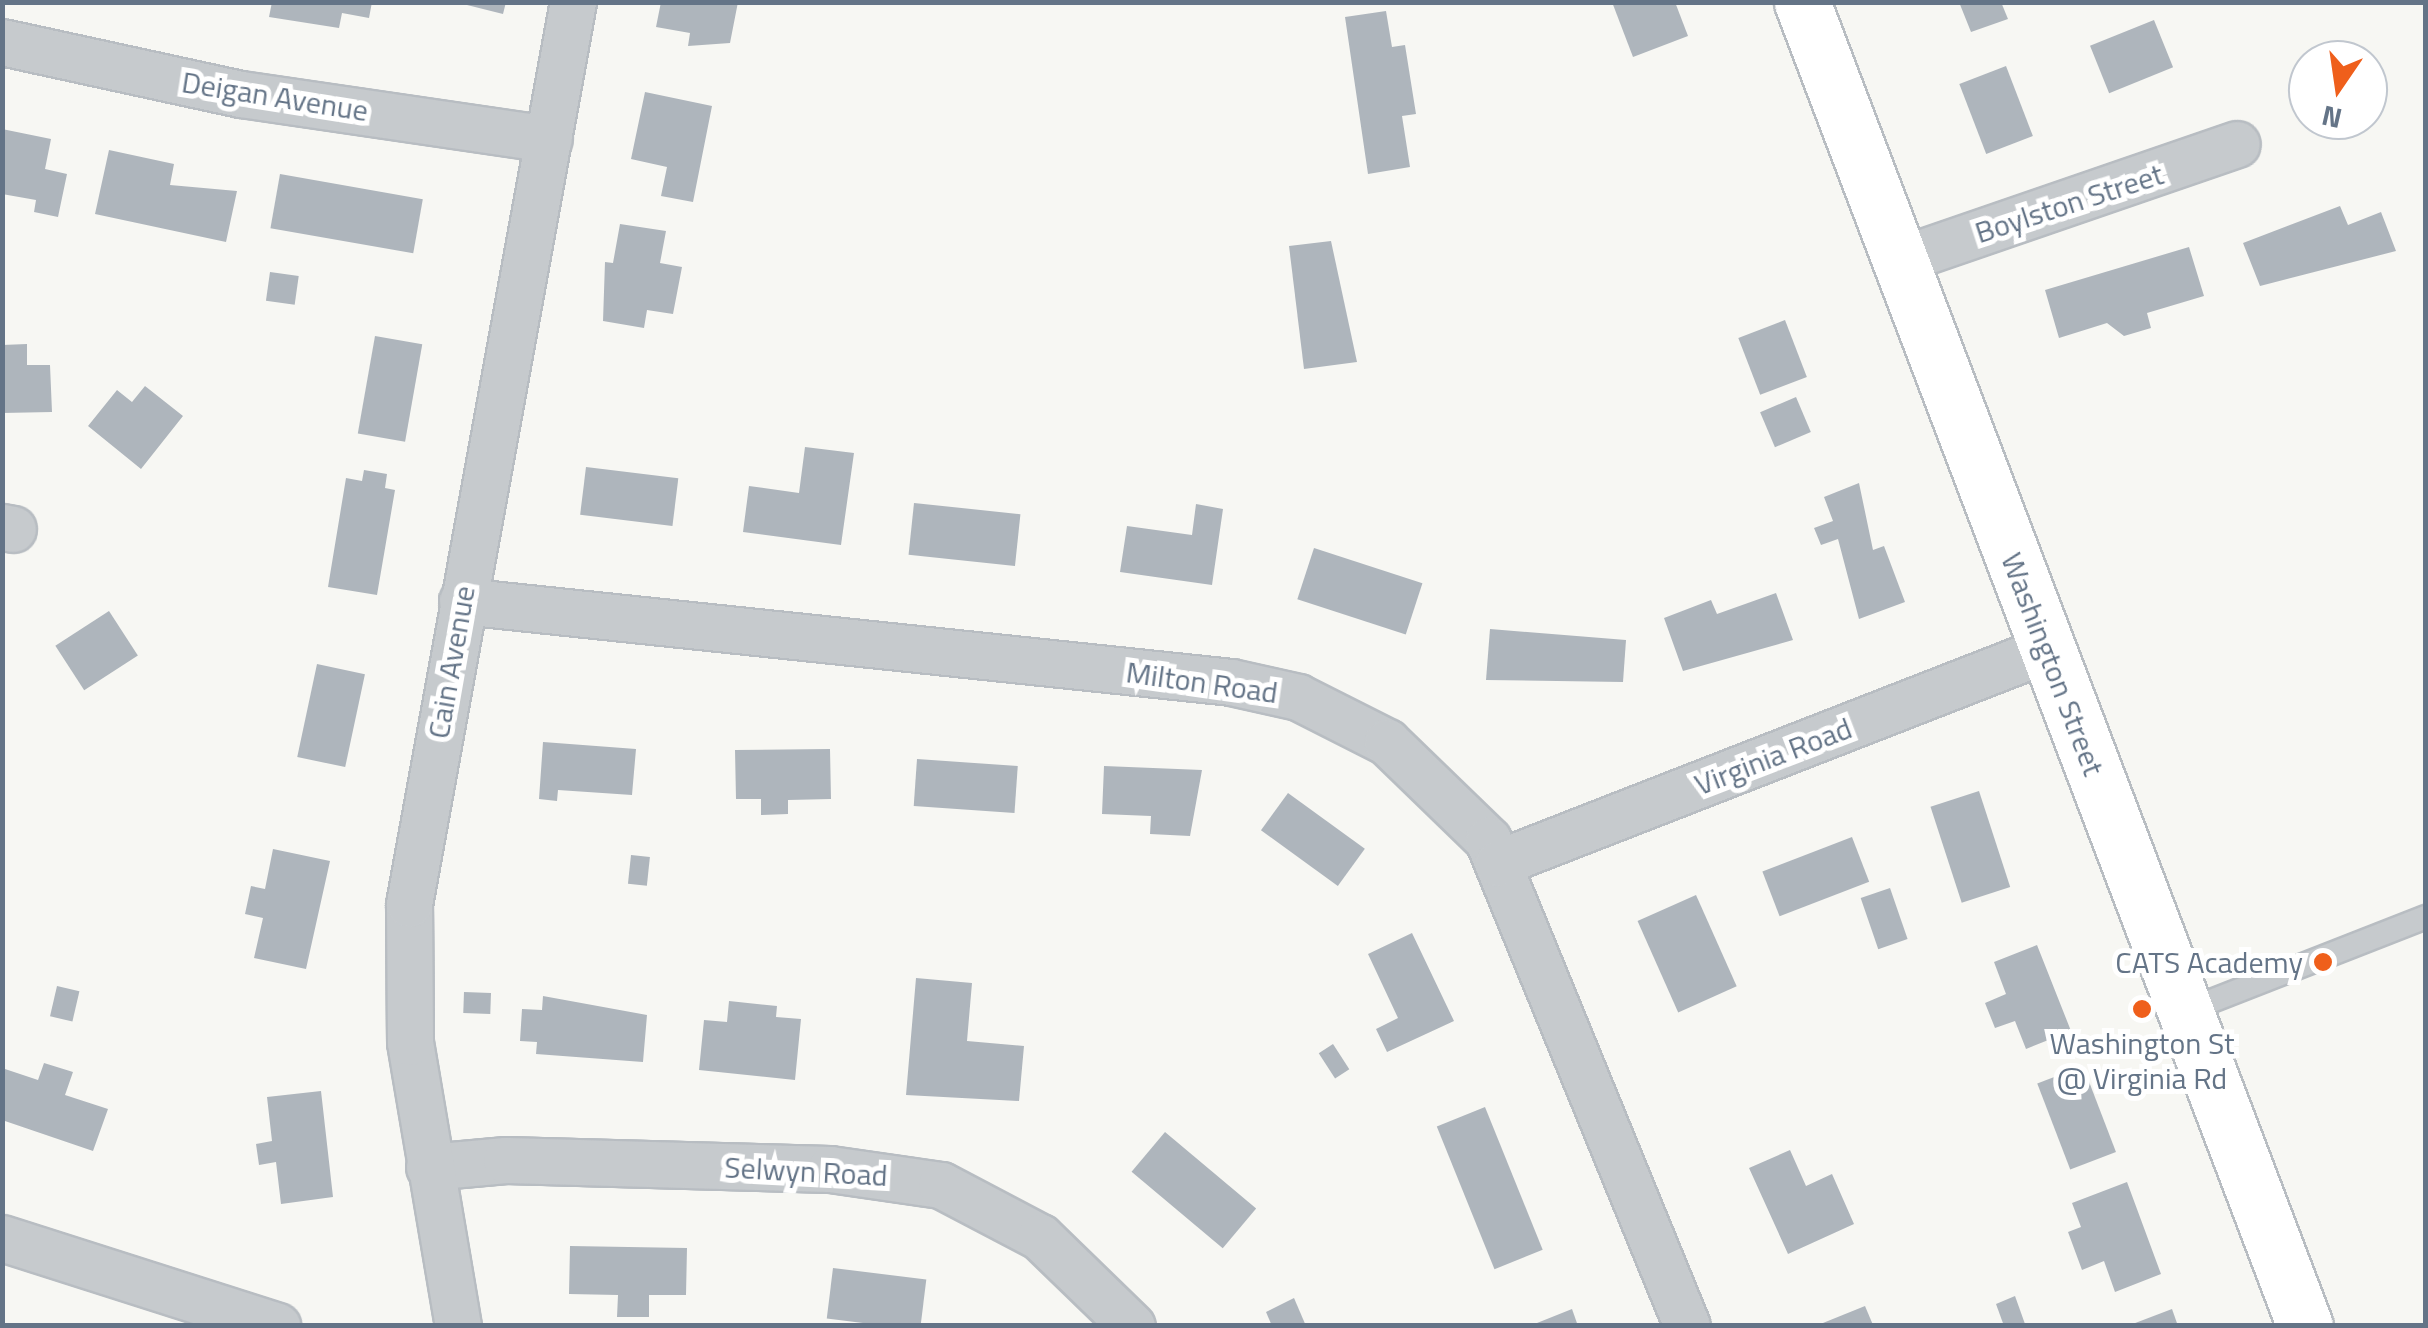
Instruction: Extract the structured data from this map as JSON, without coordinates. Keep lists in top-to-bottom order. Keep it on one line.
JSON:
{"streets":{"main road":["Washington Street"],"street":["Deigan Avenue","Boylston Street","Cain Avenue","Milton Road","Virginia Road","Selwyn Road"]},"crossings":[["Deigan Avenue","Cain Avenue"],["Boylston Street","Washington Street"],["Cain Avenue","Milton Road"],["Cain Avenue","Selwyn Road"],["Washington Street","Virginia Road"],["Milton Road","Virginia Road"]],"places":["CATS Academy","Washington St @ Virginia Rd"],"north":"bottom"}
